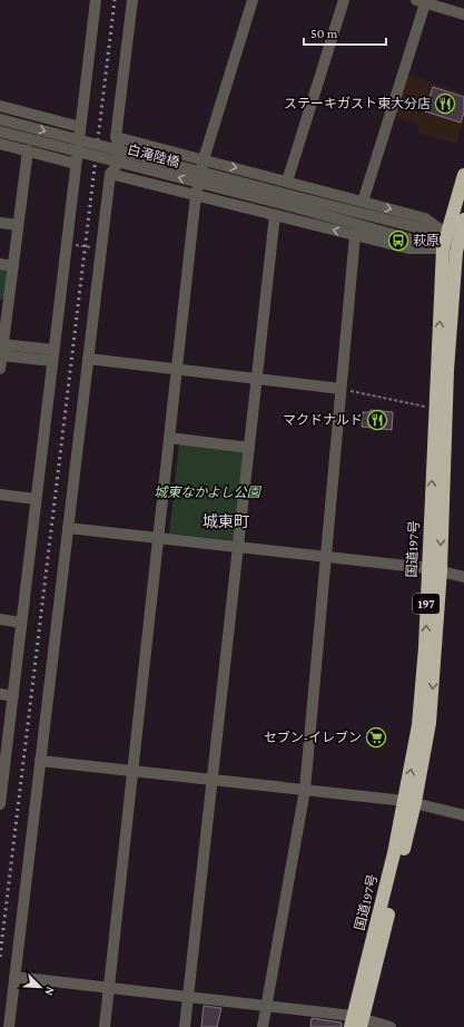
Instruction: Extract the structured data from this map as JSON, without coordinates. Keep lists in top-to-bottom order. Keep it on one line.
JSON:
{"streets":{"highway":["国道197号","197"],"street":["白滝陸橋"]},"districts":["城東町"],"parks":["城東なかよし公園"],"places":{"restaurant":["ステーキガスト東大分店","マクドナルド"],"bus stop":["萩原"],"supermarket":["セブン-イレブン"]},"scale_bar":"50 m","north":"bottom right"}
